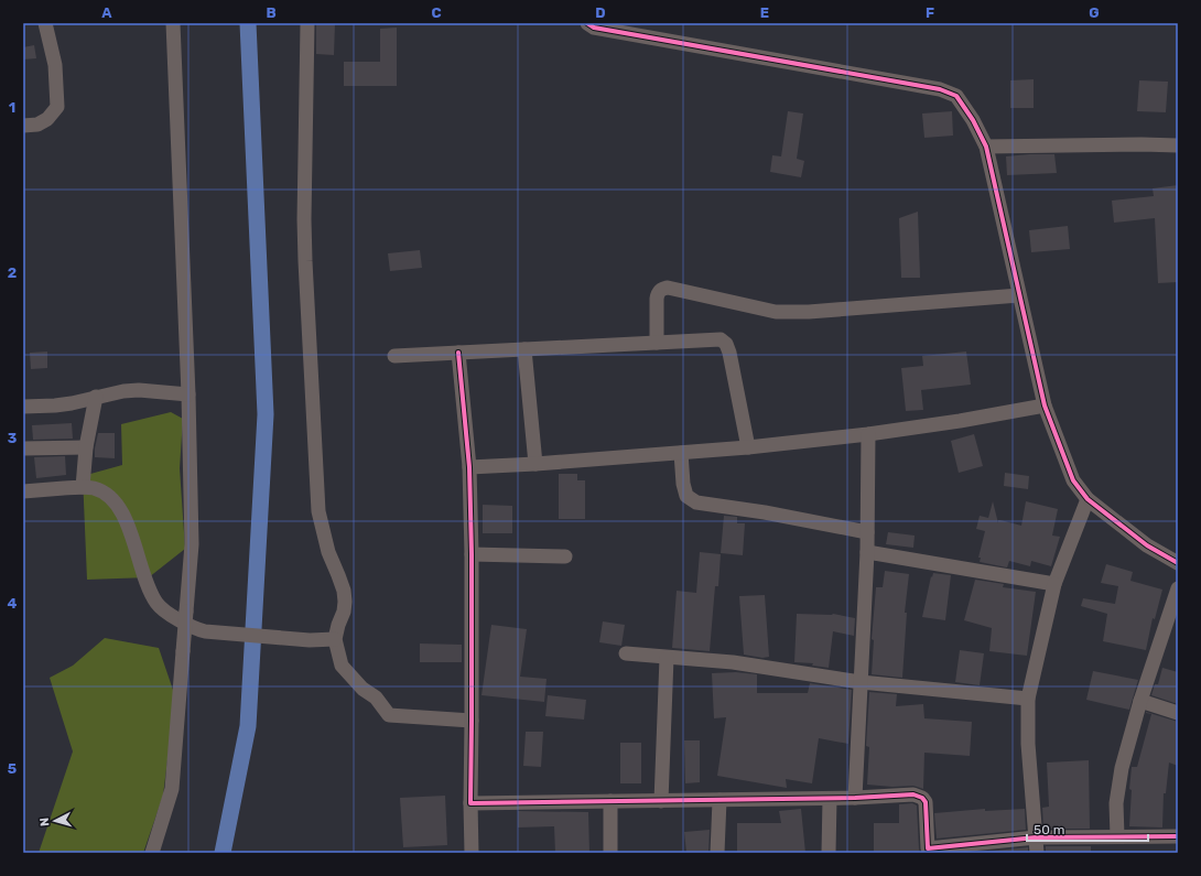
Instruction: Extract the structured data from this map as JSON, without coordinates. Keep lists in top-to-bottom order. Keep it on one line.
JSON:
{"scale_bar":"50 m","north":"left","grid":{"columns":["A","B","C","D","E","F","G"],"rows":["1","2","3","4","5"]}}
